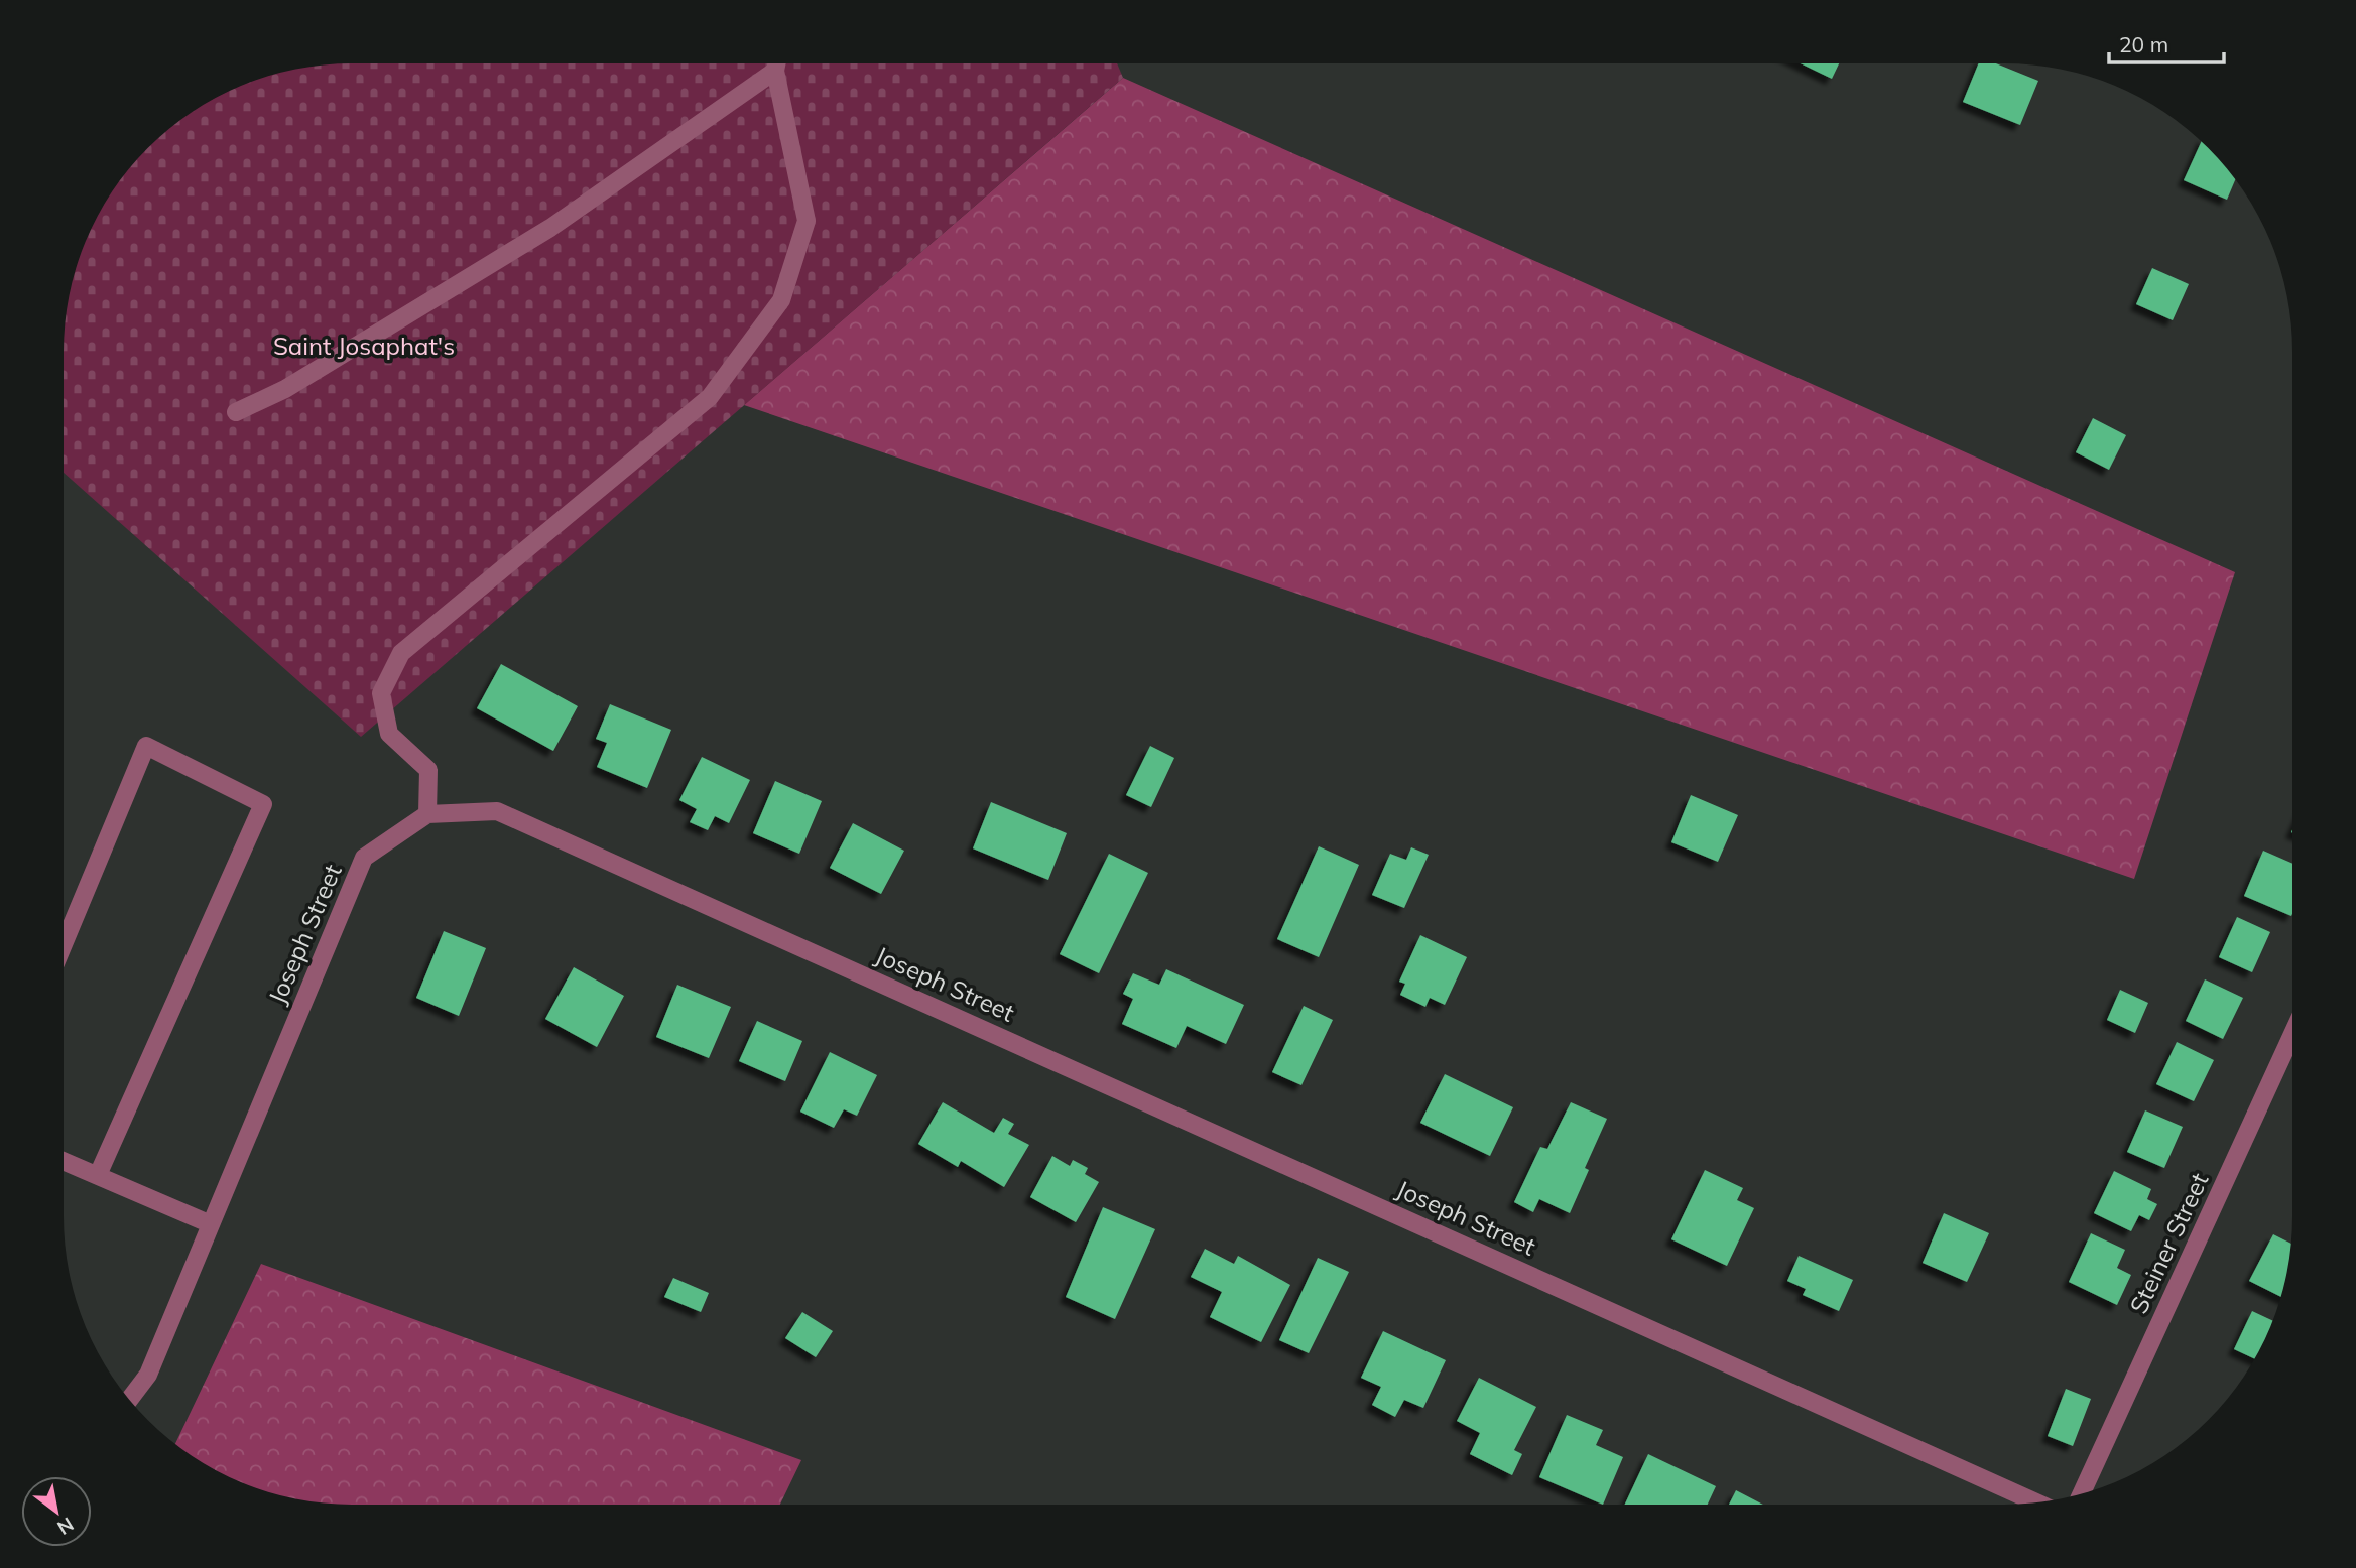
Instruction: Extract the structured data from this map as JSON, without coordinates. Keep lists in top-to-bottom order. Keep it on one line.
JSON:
{"streets":{"street":["Joseph Street","Steiner Street"]},"parks":["Saint Josaphat's"],"scale_bar":"20 m","north":"bottom right"}
